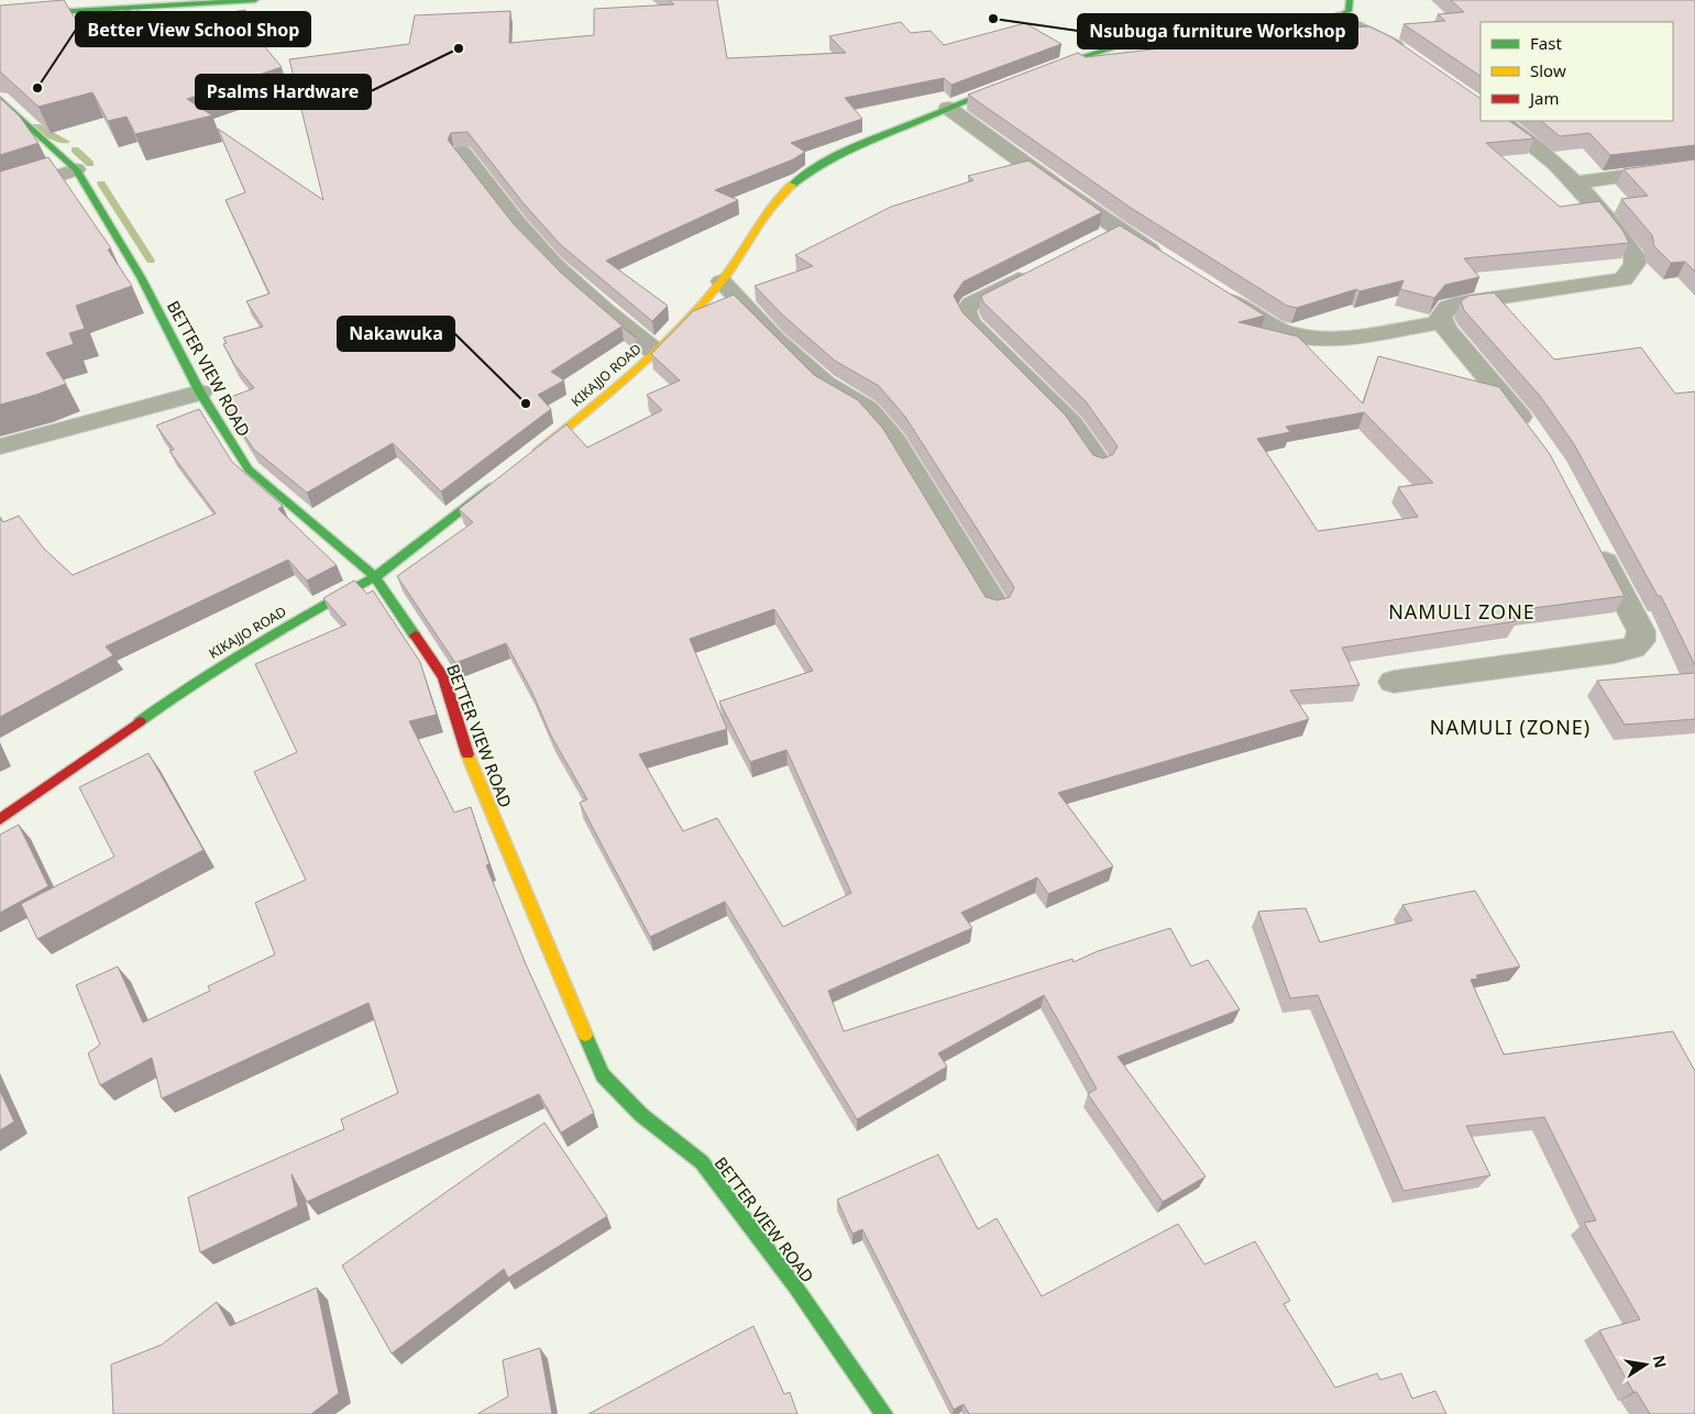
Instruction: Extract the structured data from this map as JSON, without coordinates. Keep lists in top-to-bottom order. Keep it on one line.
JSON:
{"streets":{"street":["BETTER VIEW ROAD","KIKAJJO ROAD"]},"crossings":[["BETTER VIEW ROAD","KIKAJJO ROAD"]],"districts":["NAMULI ZONE","NAMULI (ZONE)"],"places":["Nsubuga furniture Workshop","Psalms Hardware","Better View School Shop","Nakawuka"],"legend":["Fast","Slow","Jam"],"north":"right"}
